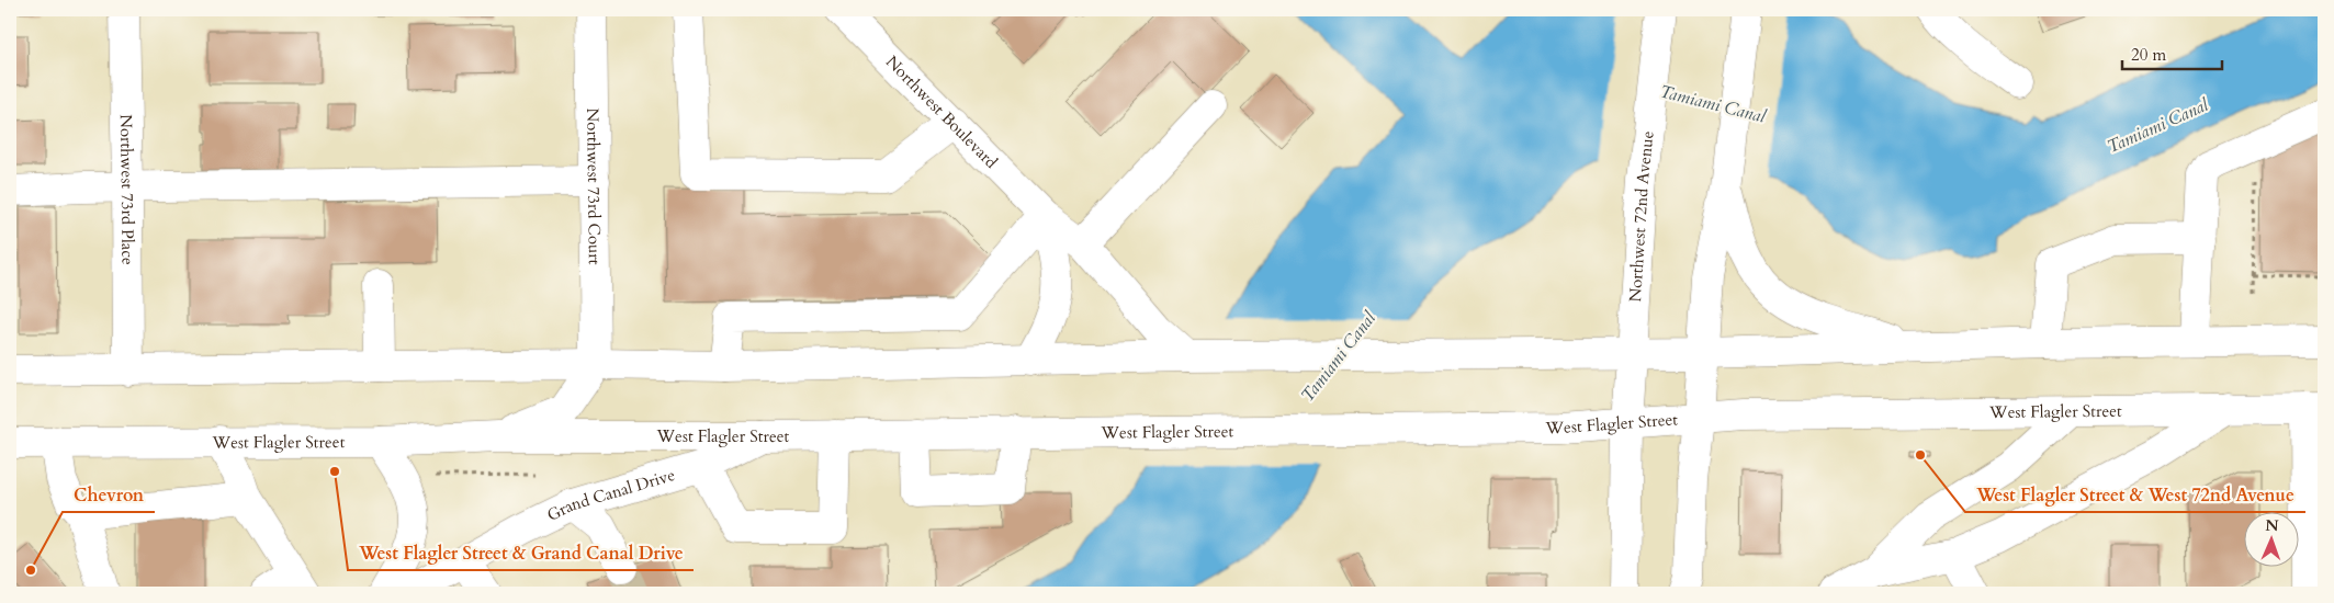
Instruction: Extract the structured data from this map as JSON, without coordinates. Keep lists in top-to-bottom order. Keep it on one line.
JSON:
{"streets":{"main road":["Northwest Boulevard","Northwest 73rd Court","Northwest 73rd Place","Northwest 72nd Avenue","West Flagler Street","Grand Canal Drive"]},"crossings":[["Northwest 72nd Avenue","West Flagler Street"],["West Flagler Street","Grand Canal Drive"]],"water":["Tamiami Canal"],"places":["West Flagler Street & West 72nd Avenue","West Flagler Street & Grand Canal Drive","Chevron"],"scale_bar":"20 m","north":"top"}
